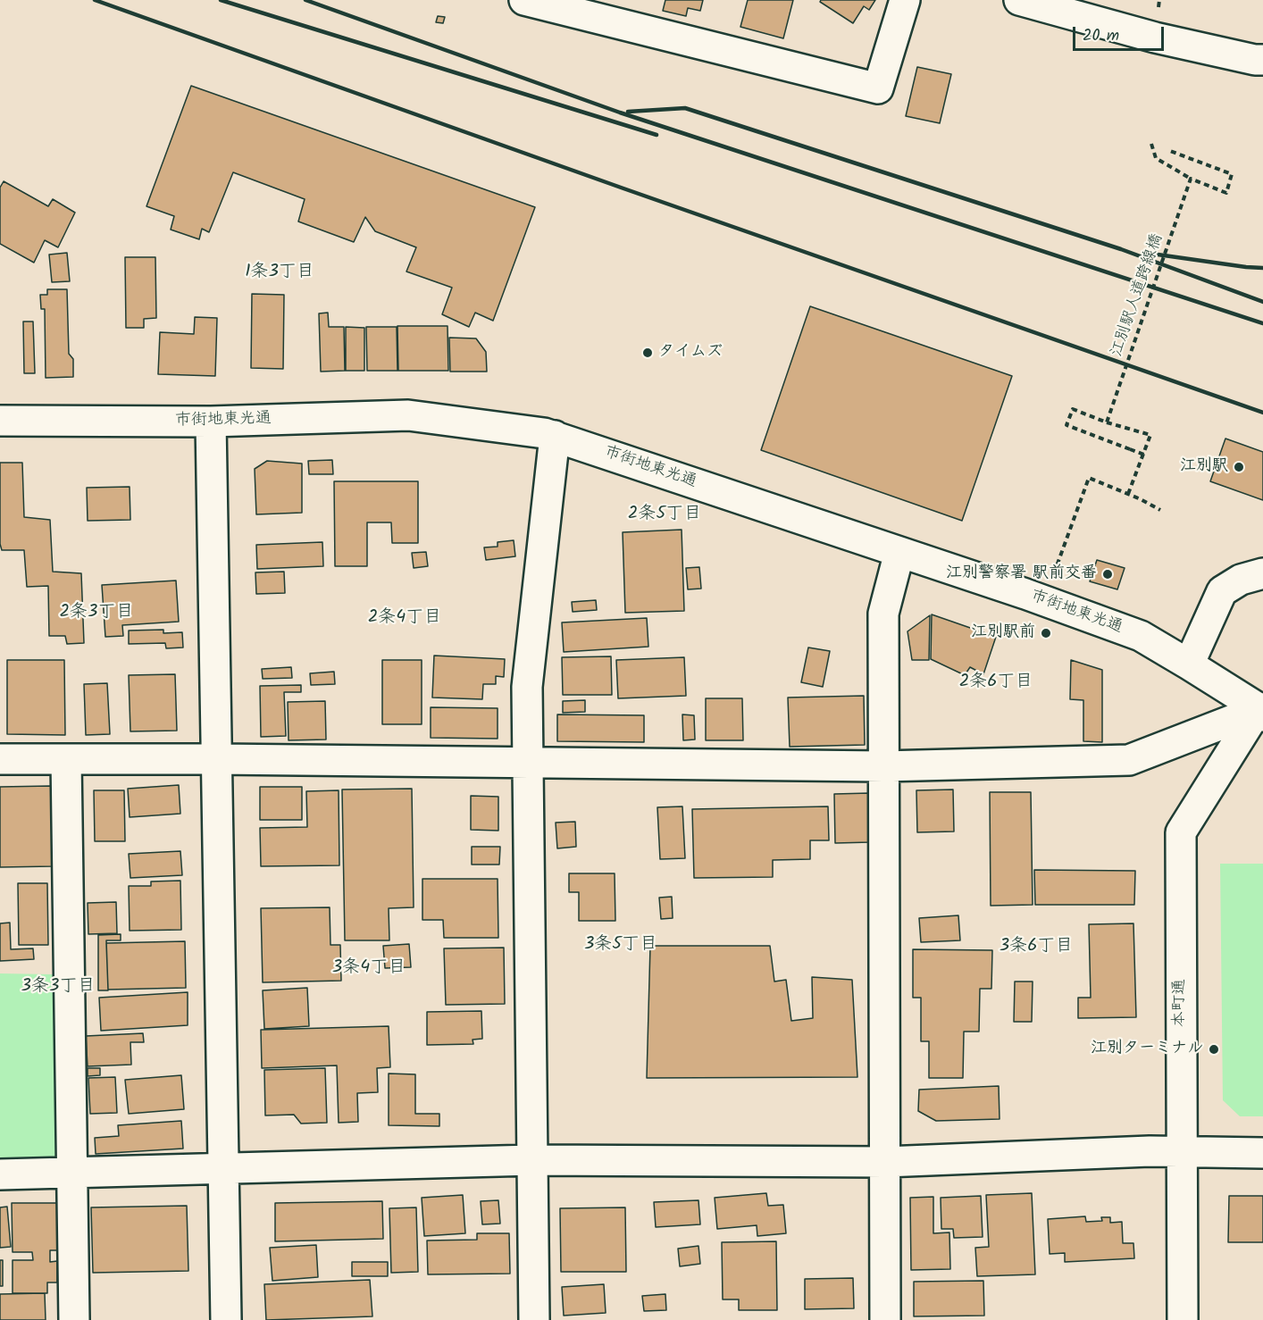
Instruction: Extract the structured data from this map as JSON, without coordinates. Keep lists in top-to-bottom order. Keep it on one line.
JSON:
{"streets":{"street":["市街地東光通","本町通"],"path":["江別駅人道跨線橋"]},"crossings":[["市街地東光通","本町通"]],"districts":["1条3丁目","2条5丁目","2条3丁目","2条4丁目","2条6丁目","3条5丁目","3条6丁目","3条4丁目","3条3丁目"],"places":["タイムズ","江別駅","江別警察署 駅前交番","江別駅前","江別ターミナル"],"scale_bar":"20 m"}
